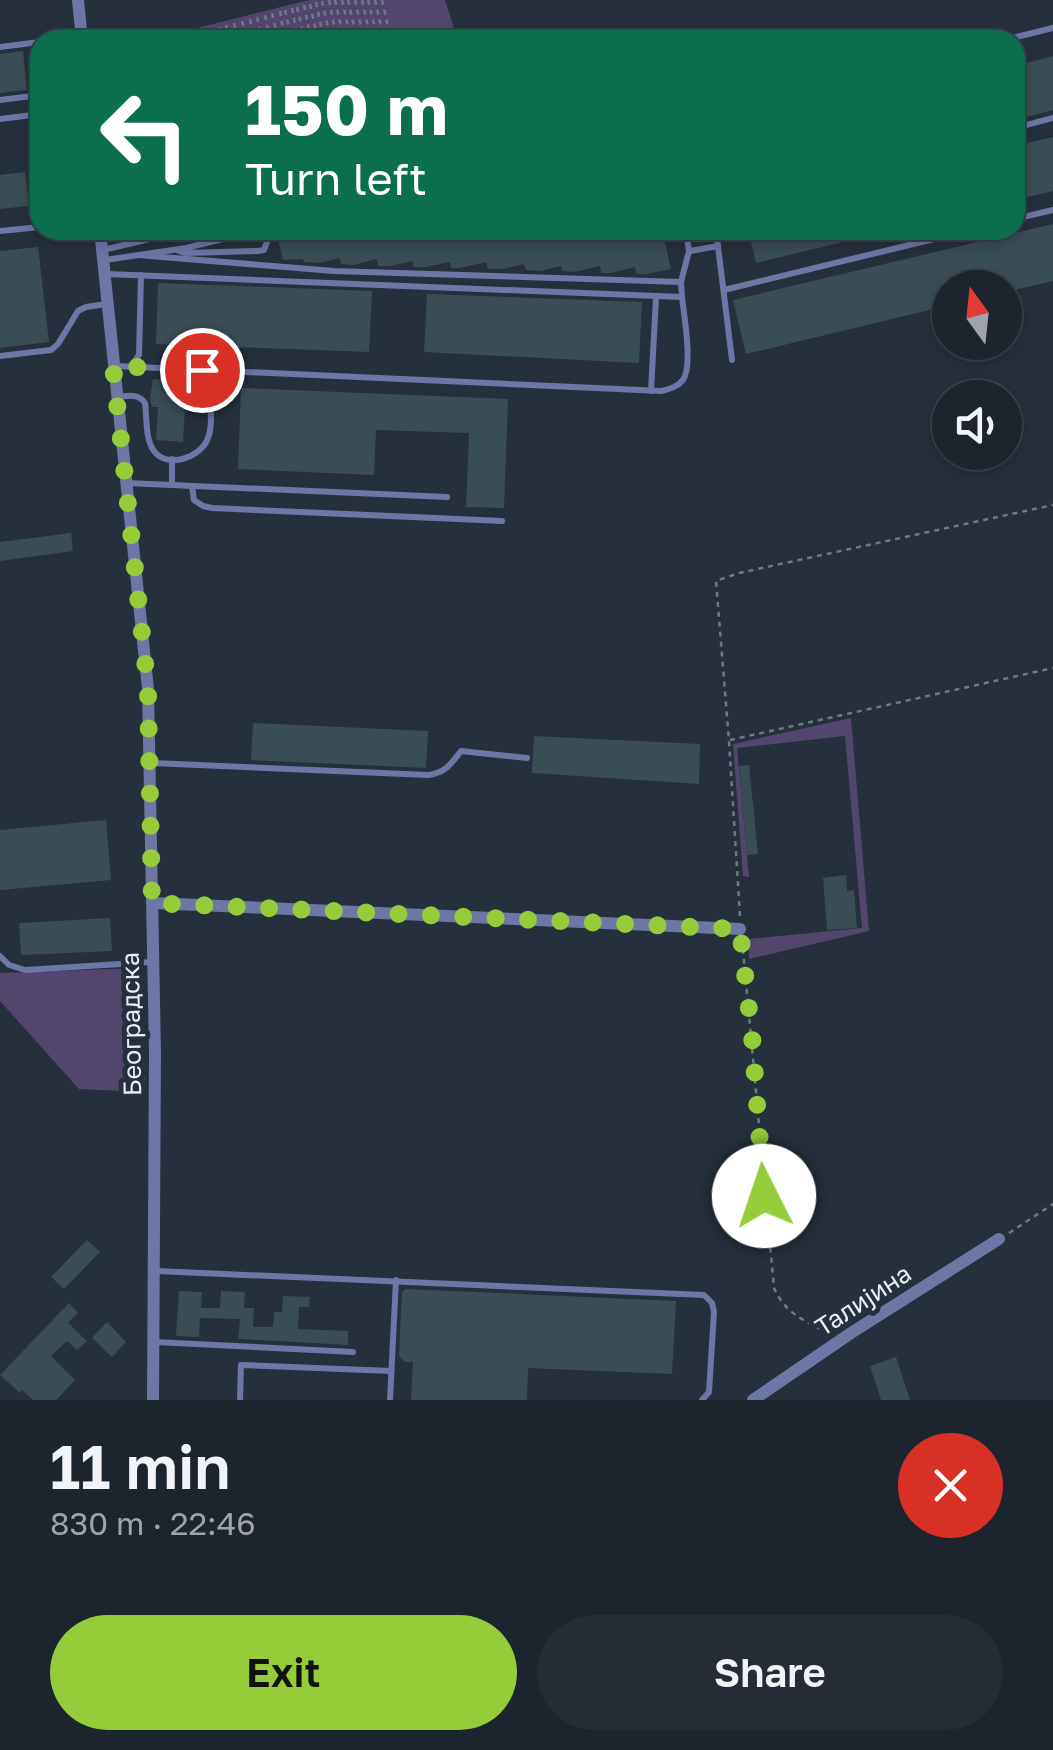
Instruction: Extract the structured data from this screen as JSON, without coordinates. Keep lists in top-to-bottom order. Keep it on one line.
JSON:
{"streets":{"street":["Београдска","Талијина"]},"north":"top","page":{"turn":["150 m","Turn left"],"heading":["11 min","830 m · 22:46"],"buttons":["Exit","Share"]}}
